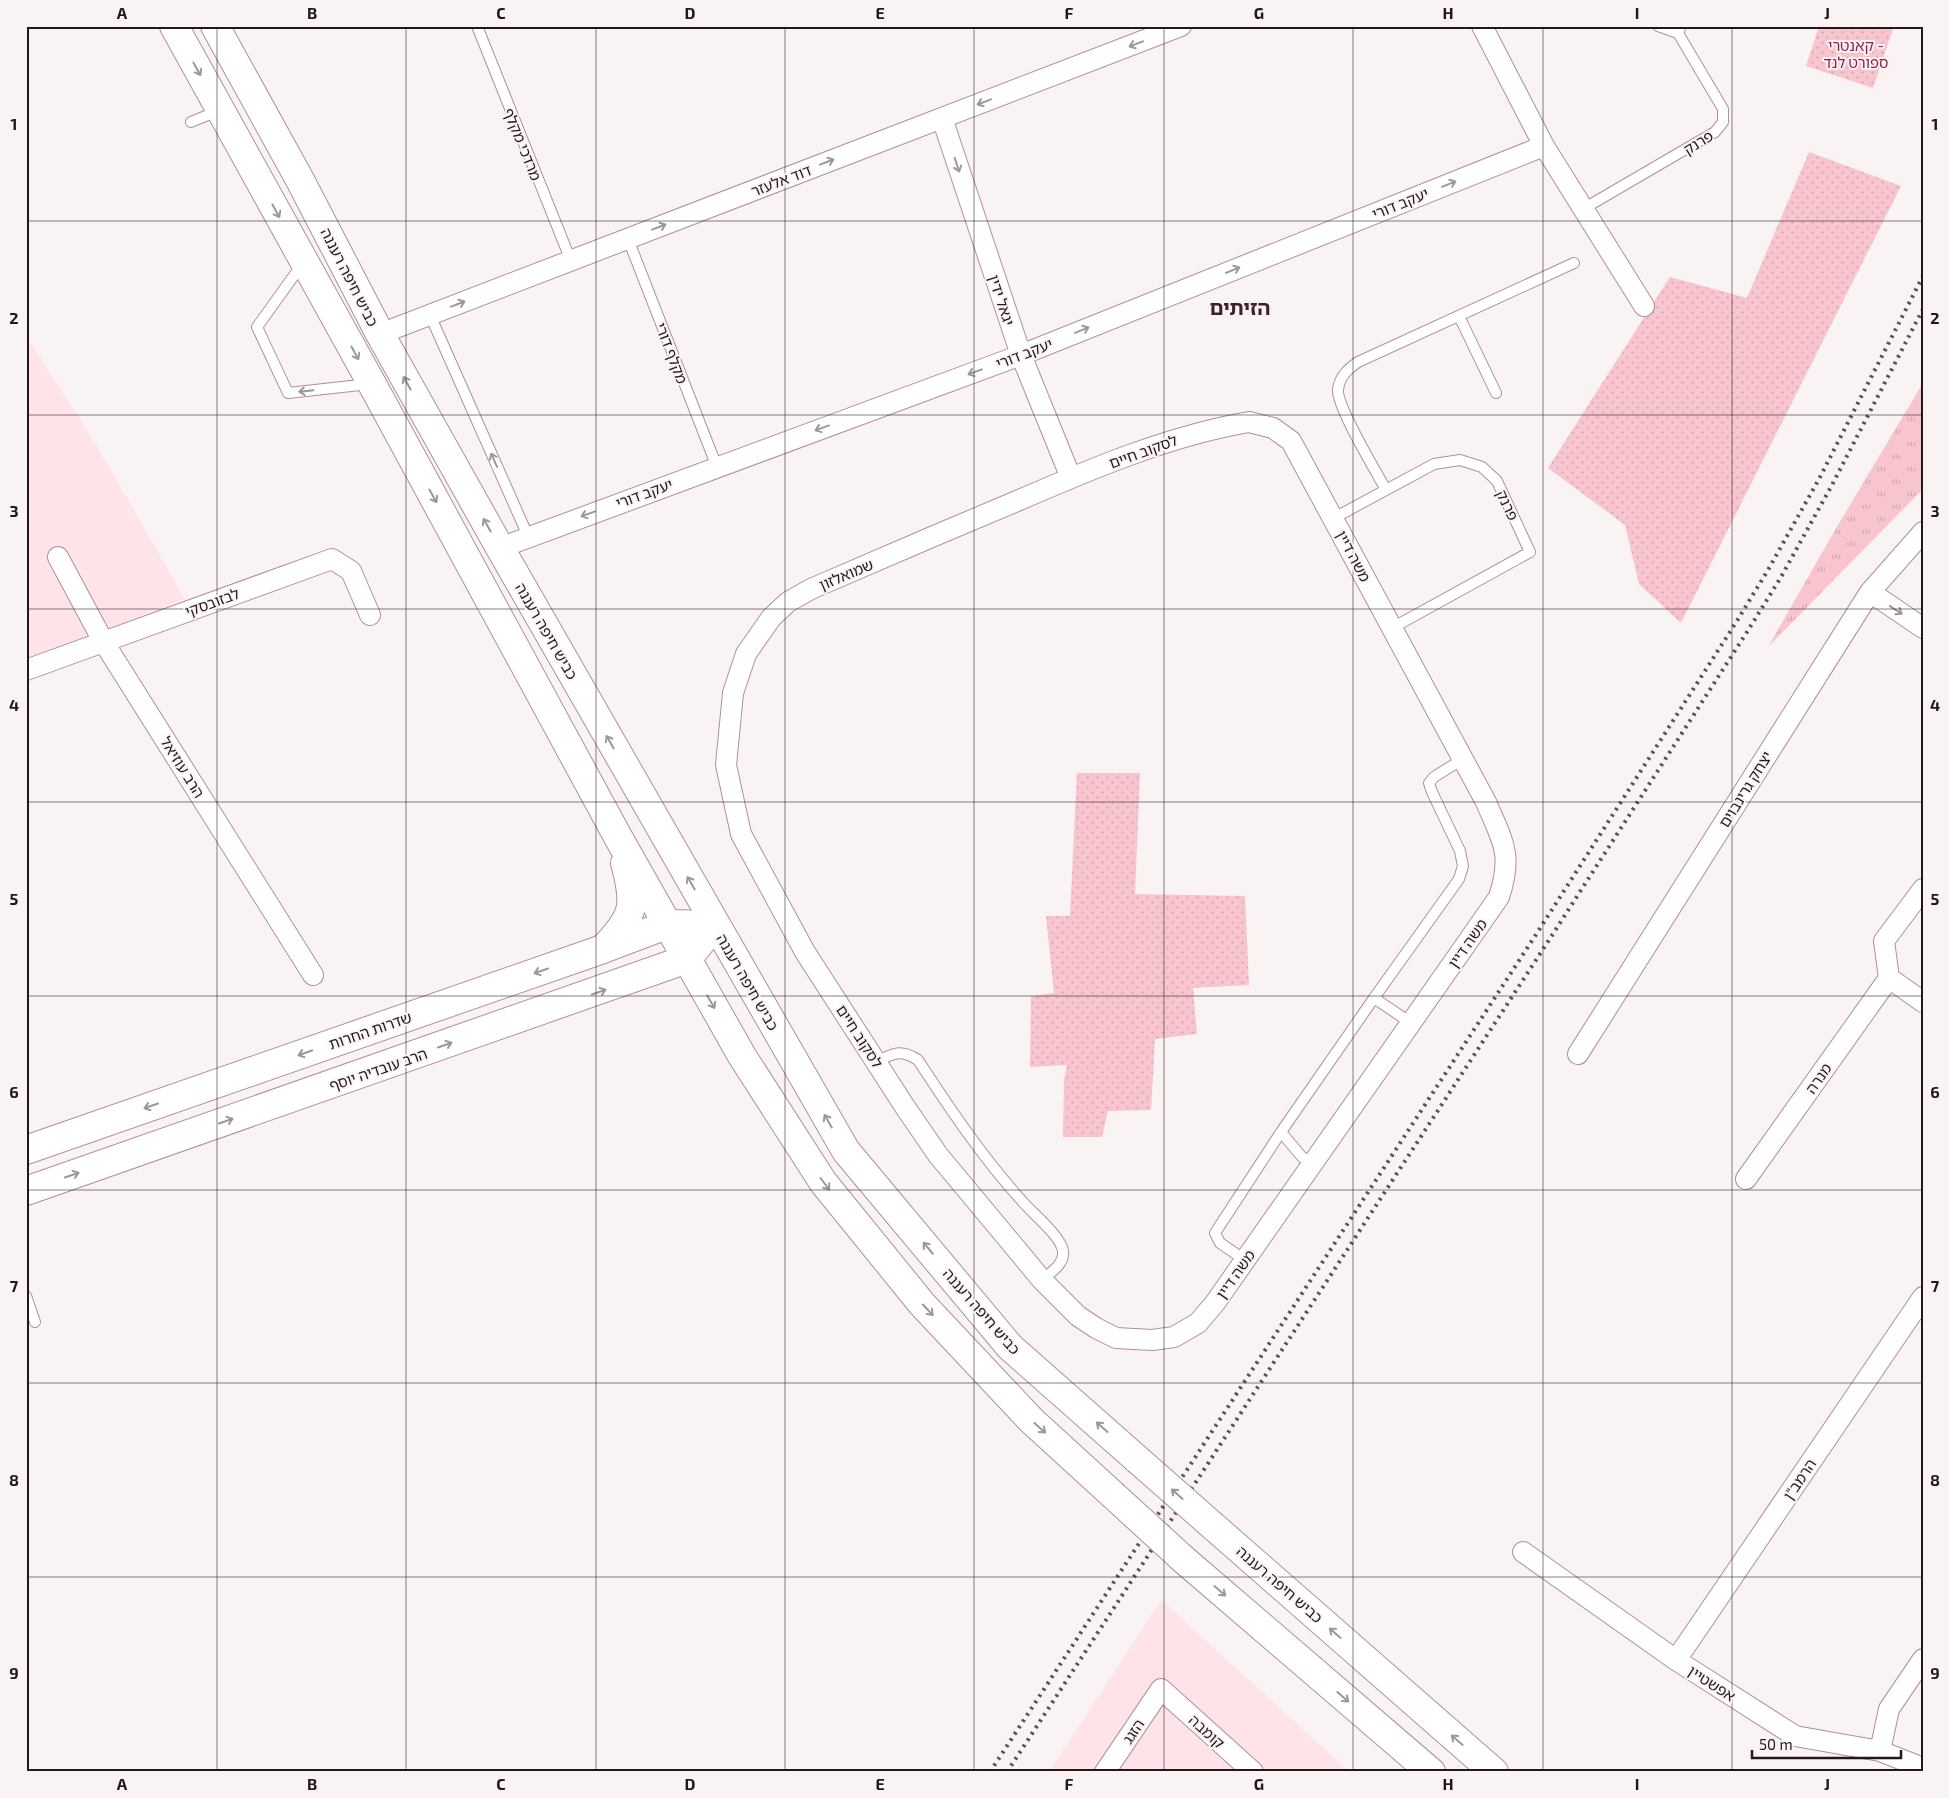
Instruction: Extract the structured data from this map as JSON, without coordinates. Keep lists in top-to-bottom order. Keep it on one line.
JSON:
{"streets":{"main road":["כביש חיפה רעננה","שדרות החרות","הרב עובדיה יוסף"],"street":["דוד אלעזר","יעקב דורי","יגאל ידין","לסקוב חיים","משה דיין","שמואלזון","לבזובסקי","הרב עוזיאל","יצחק גרינבוים","מנרה","הרמב\"ן","אפשטיין","הזגג","קומבה"],"lane":["פרנק","מרדכי מקלף","מקלף דורי"]},"crossings":[["פרנק","משה דיין"],["מרדכי מקלף","דוד אלעזר"],["דוד אלעזר","כביש חיפה רעננה"],["דוד אלעזר","יגאל ידין"],["דוד אלעזר","מקלף דורי"],["יעקב דורי","כביש חיפה רעננה"],["יעקב דורי","יגאל ידין"],["יעקב דורי","מקלף דורי"],["כביש חיפה רעננה","שדרות החרות"],["כביש חיפה רעננה","הרב עובדיה יוסף"],["יגאל ידין","לסקוב חיים"],["יגאל ידין","שמואלזון"],["לסקוב חיים","משה דיין"],["לסקוב חיים","שמואלזון"],["לבזובסקי","הרב עוזיאל"],["הרמב\"ן","אפשטיין"],["הזגג","קומבה"]],"one_way":["יגאל ידין","שדרות החרות","הרב עובדיה יוסף"],"districts":["הזיתים"],"parks":["קאנטרי - ספורט לנד"],"scale_bar":"50 m","grid":{"columns":["A","B","C","D","E","F","G","H","I","J"],"rows":["1","2","3","4","5","6","7","8","9"]}}
